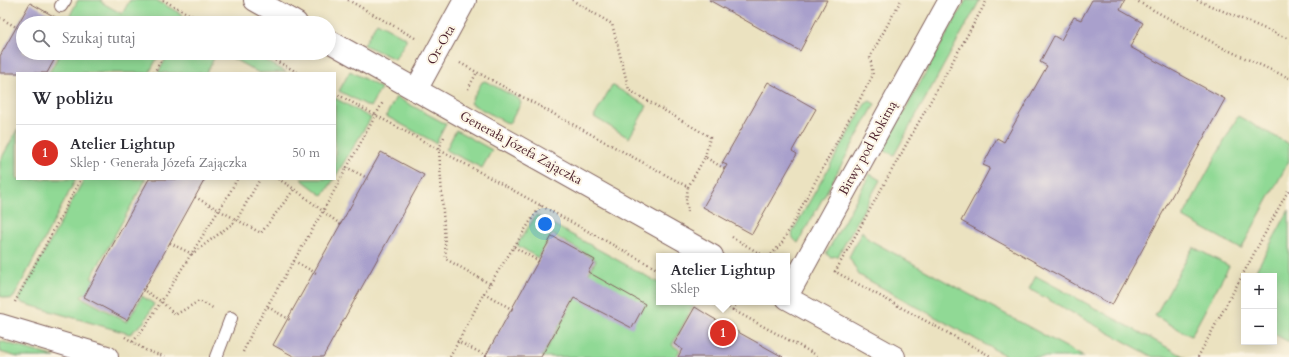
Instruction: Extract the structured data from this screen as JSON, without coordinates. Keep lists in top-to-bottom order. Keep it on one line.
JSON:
{"streets":{"street":["Or-Ota","Generała Józefa Zajączka","Bitwy pod Rokitną"]},"crossings":[["Or-Ota","Generała Józefa Zajączka"]],"page":{"search":"Szukaj tutaj","heading":"W pobliżu","list":[{"mark":"1","name":"Atelier Lightup","note":"Sklep · Generała Józefa Zajączka","value":"50 m"}],"popup":["Atelier Lightup","Sklep"],"map_buttons":["+","−"],"pins":"1"}}
